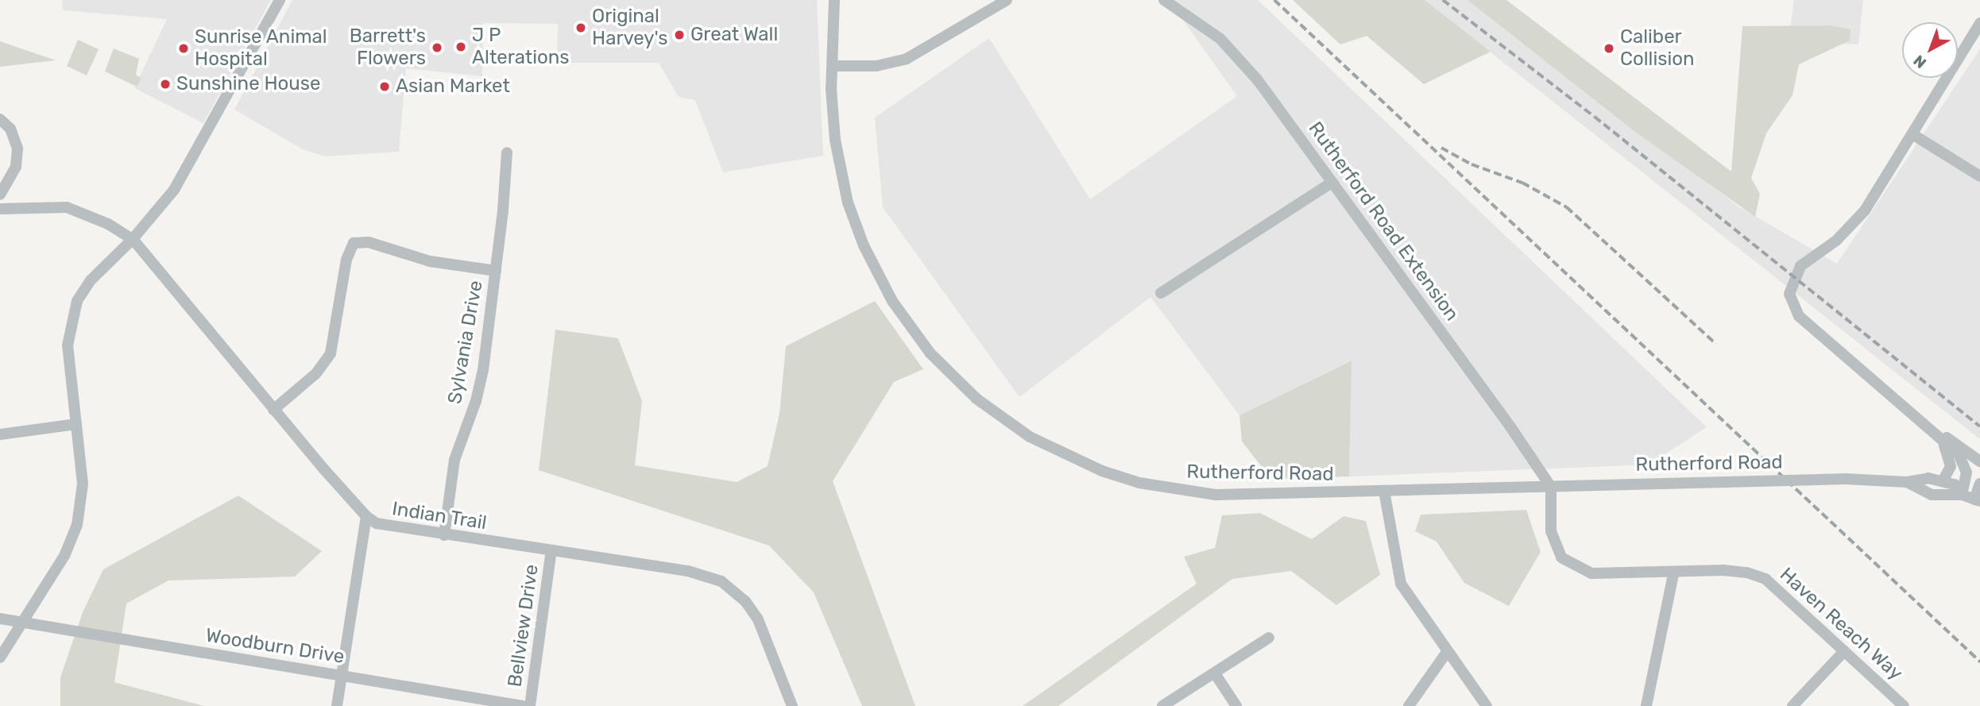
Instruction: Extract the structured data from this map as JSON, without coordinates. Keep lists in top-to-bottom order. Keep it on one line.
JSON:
{"streets":{"street":["Rutherford Road Extension","Sylvania Drive","Rutherford Road","Indian Trail","Haven Reach Way","Bellview Drive","Woodburn Drive"]},"crossings":[["Rutherford Road Extension","Rutherford Road"],["Rutherford Road Extension","Haven Reach Way"],["Sylvania Drive","Indian Trail"],["Rutherford Road","Haven Reach Way"],["Indian Trail","Bellview Drive"]],"places":["Original Harvey's","Great Wall","J P Alterations","Barrett's Flowers","Sunrise Animal Hospital","Caliber Collision","Sunshine House","Asian Market"],"north":"bottom left"}
